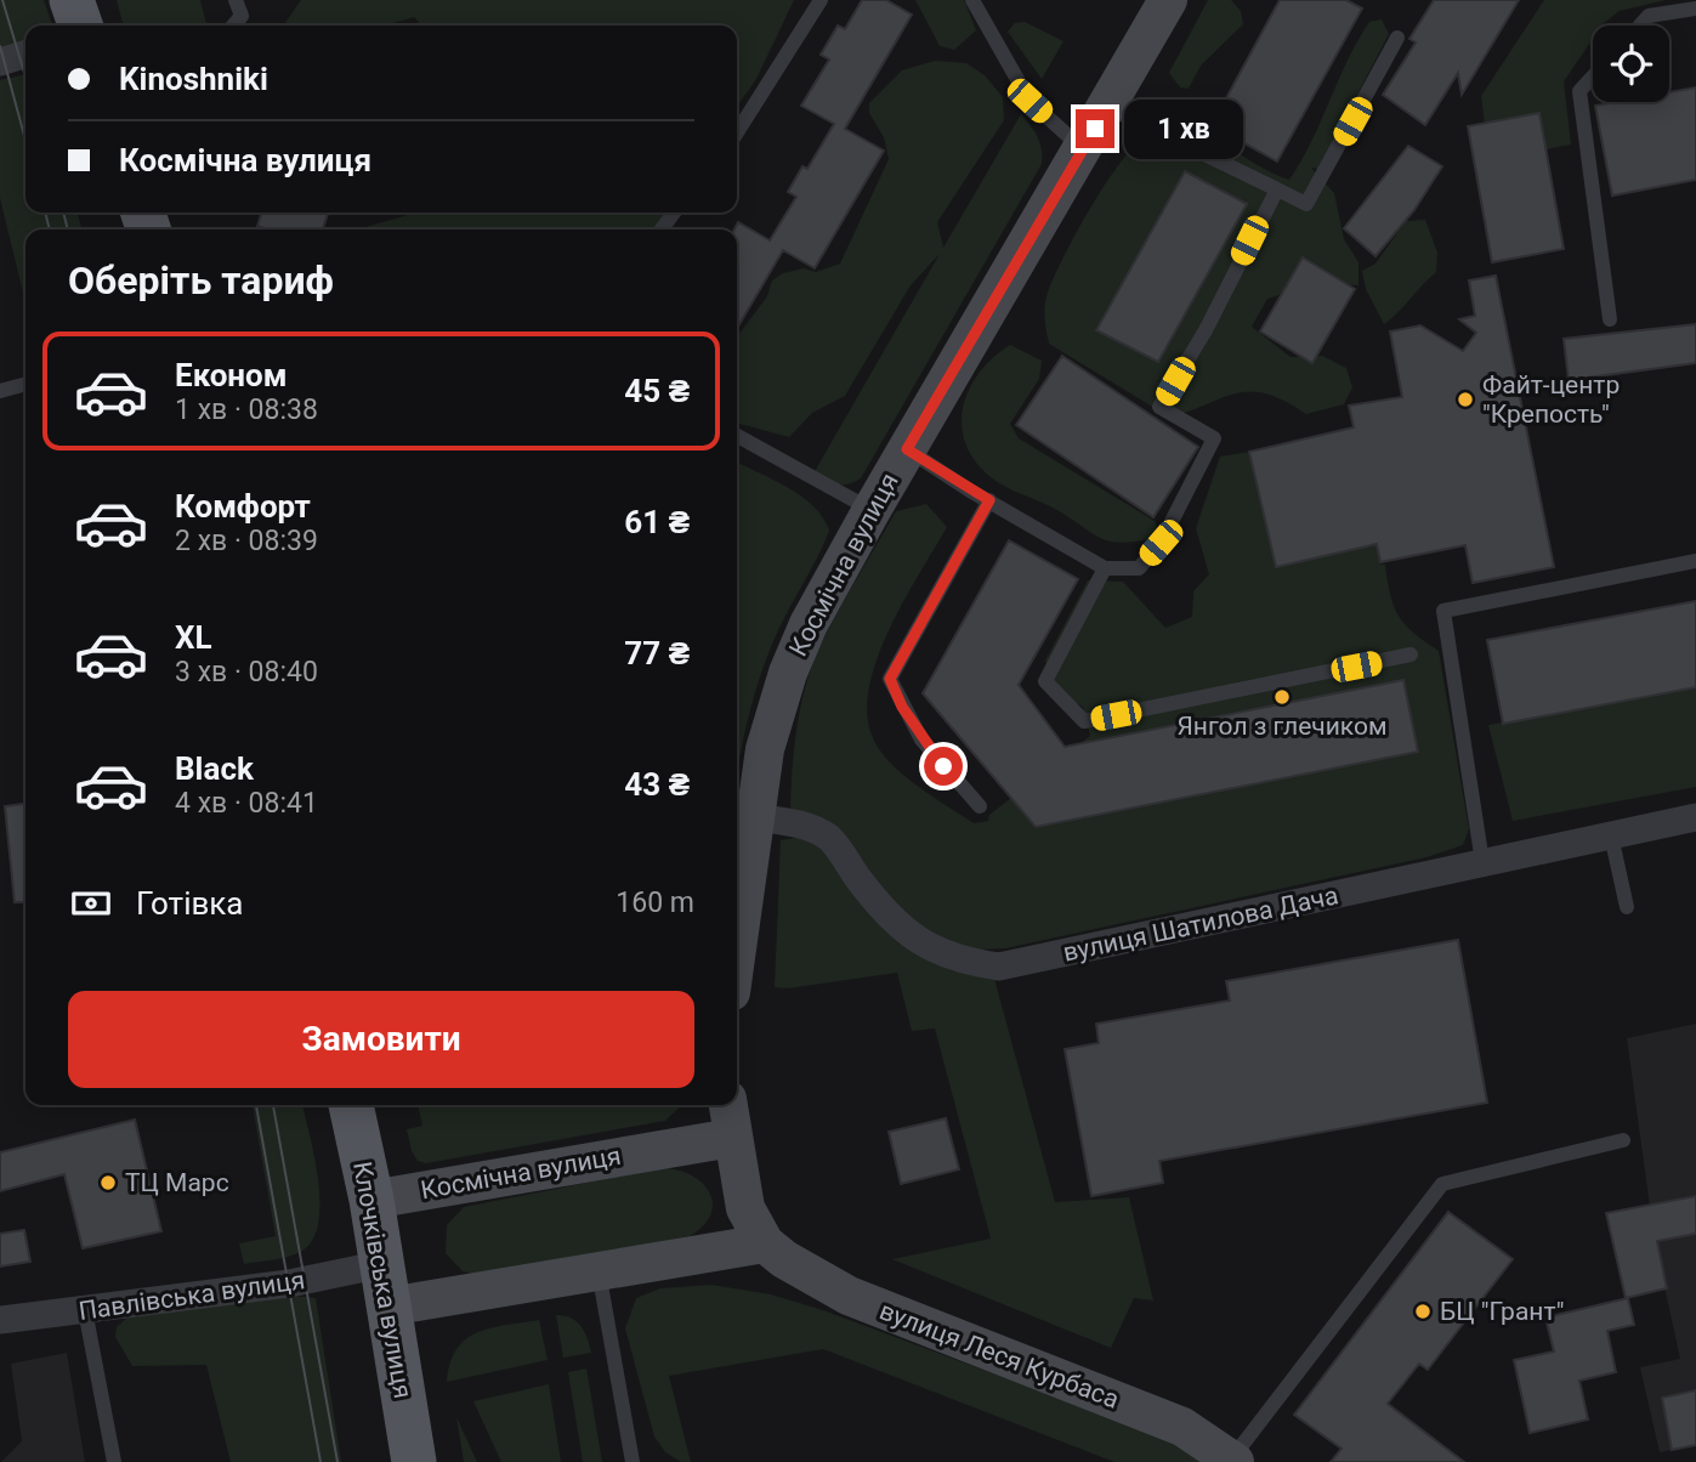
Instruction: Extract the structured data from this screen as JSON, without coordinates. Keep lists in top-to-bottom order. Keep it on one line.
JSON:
{"streets":{"main road":["Клочківська вулиця"],"street":["Космічна вулиця","вулиця Шатилова Дача","Павлівська вулиця","вулиця Леся Курбаса"]},"crossings":[["Космічна вулиця","вулиця Шатилова Дача"],["Космічна вулиця","Клочківська вулиця"],["Космічна вулиця","вулиця Леся Курбаса"],["Клочківська вулиця","Павлівська вулиця"]],"places":["Файт-центр \"Крепость\"","Янгол з глечиком","ТЦ Марс","БЦ \"Грант\""],"page":{"banner":["Kinoshniki","Космічна вулиця"],"bubble":"1 хв","heading":"Оберіть тариф","list":[{"name":"Економ","note":"1 хв · 08:38","value":"45 ₴"},{"name":"Комфорт","note":"2 хв · 08:39","value":"61 ₴"},{"name":"XL","note":"3 хв · 08:40","value":"77 ₴"},{"name":"Black","note":"4 хв · 08:41","value":"43 ₴"}],"pay":["Готівка","160 m"],"buttons":"Замовити"}}
